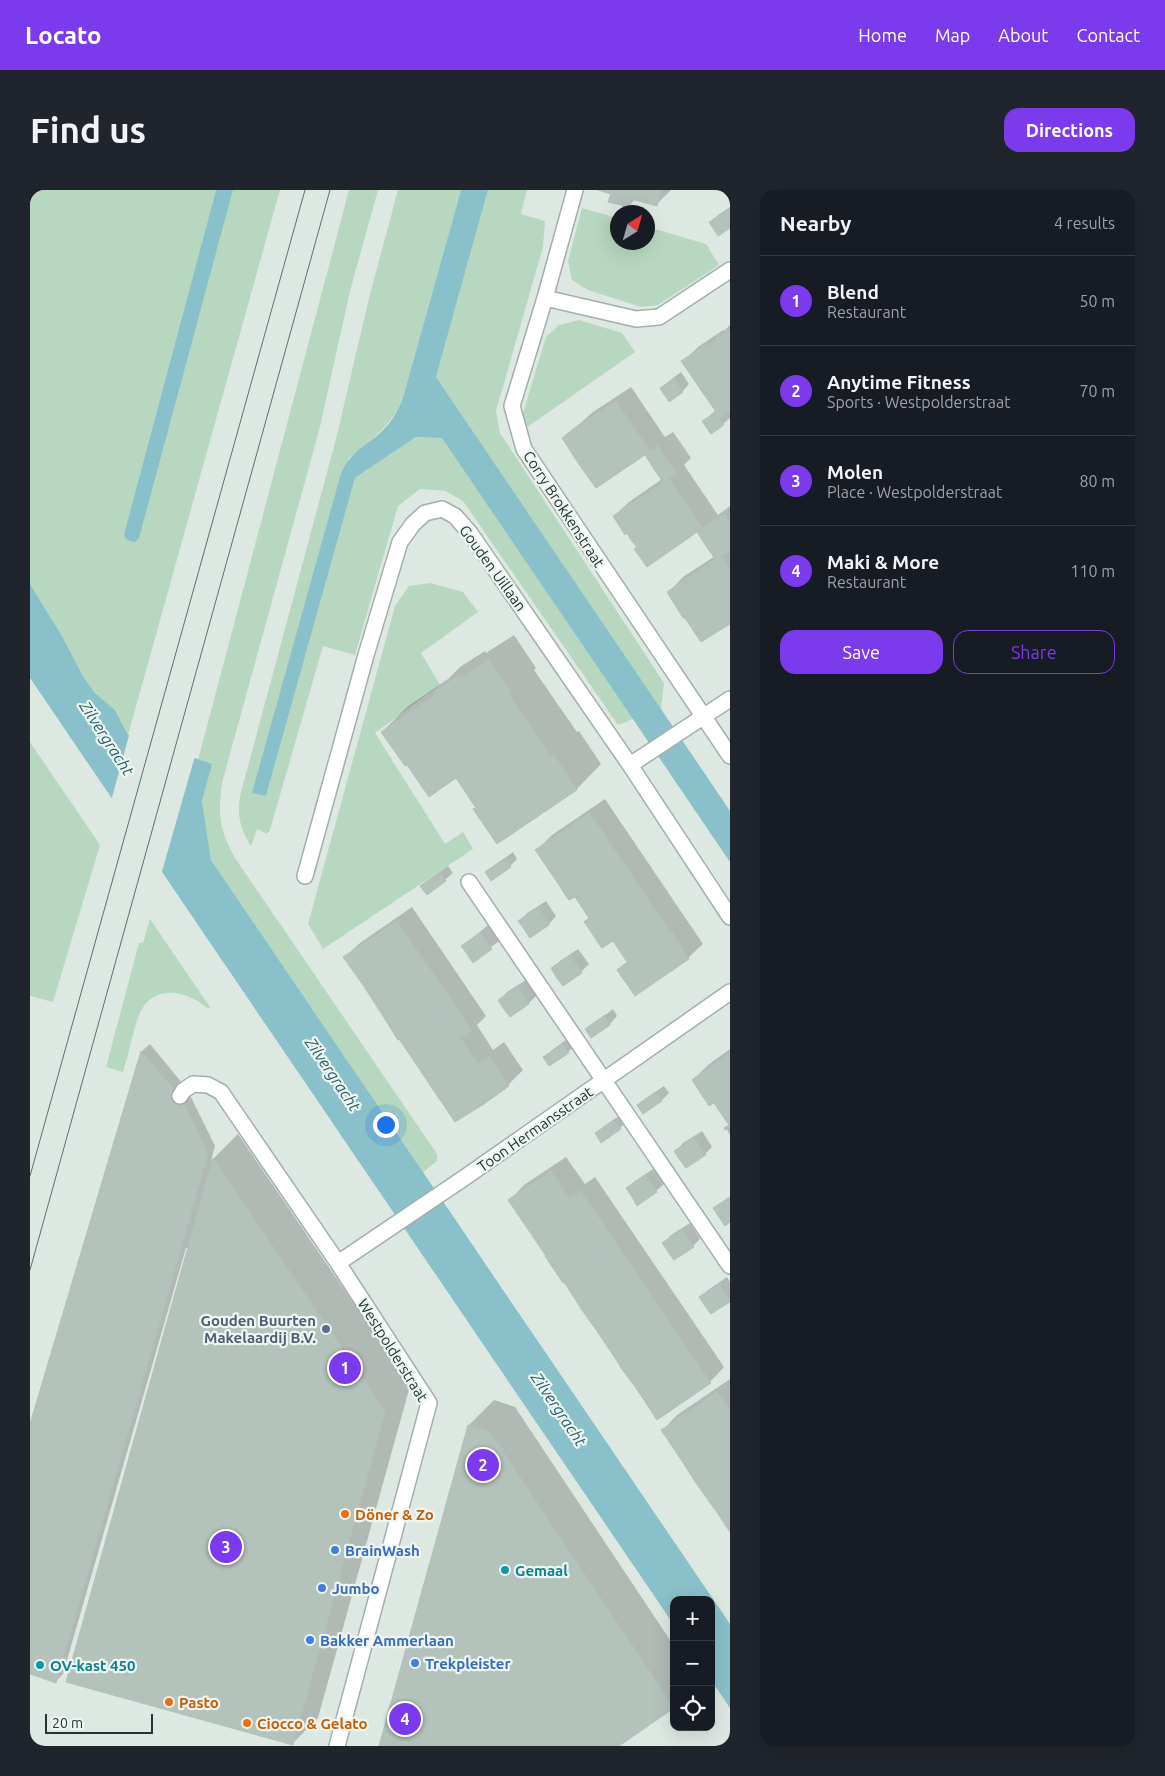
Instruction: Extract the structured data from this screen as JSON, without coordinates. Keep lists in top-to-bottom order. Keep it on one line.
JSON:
{"streets":{"street":["Corry Brokkenstraat","Gouden Uillaan","Toon Hermansstraat","Westpolderstraat"]},"crossings":[["Toon Hermansstraat","Westpolderstraat"]],"water":["Zilvergracht"],"places":["Gouden Buurten Makelaardij B.V.","Döner & Zo","BrainWash","Gemaal","Jumbo","Bakker Ammerlaan","Trekpleister","OV-kast 450","Pasto","Ciocco & Gelato"],"scale_bar":"20 m","north":"top right","page":{"header":"Locato","nav":["Home","Map","About","Contact"],"buttons":["Directions",["Save","Share"]],"title":"Find us","heading":["Nearby","4 results"],"list":[{"mark":"1","name":"Blend","note":"Restaurant","value":"50 m"},{"mark":"2","name":"Anytime Fitness","note":"Sports · Westpolderstraat","value":"70 m"},{"mark":"3","name":"Molen","note":"Place · Westpolderstraat","value":"80 m"},{"mark":"4","name":"Maki & More","note":"Restaurant","value":"110 m"}],"pins":["1","2","3","4"],"map_buttons":["+","−"],"scale":"20 m"}}
